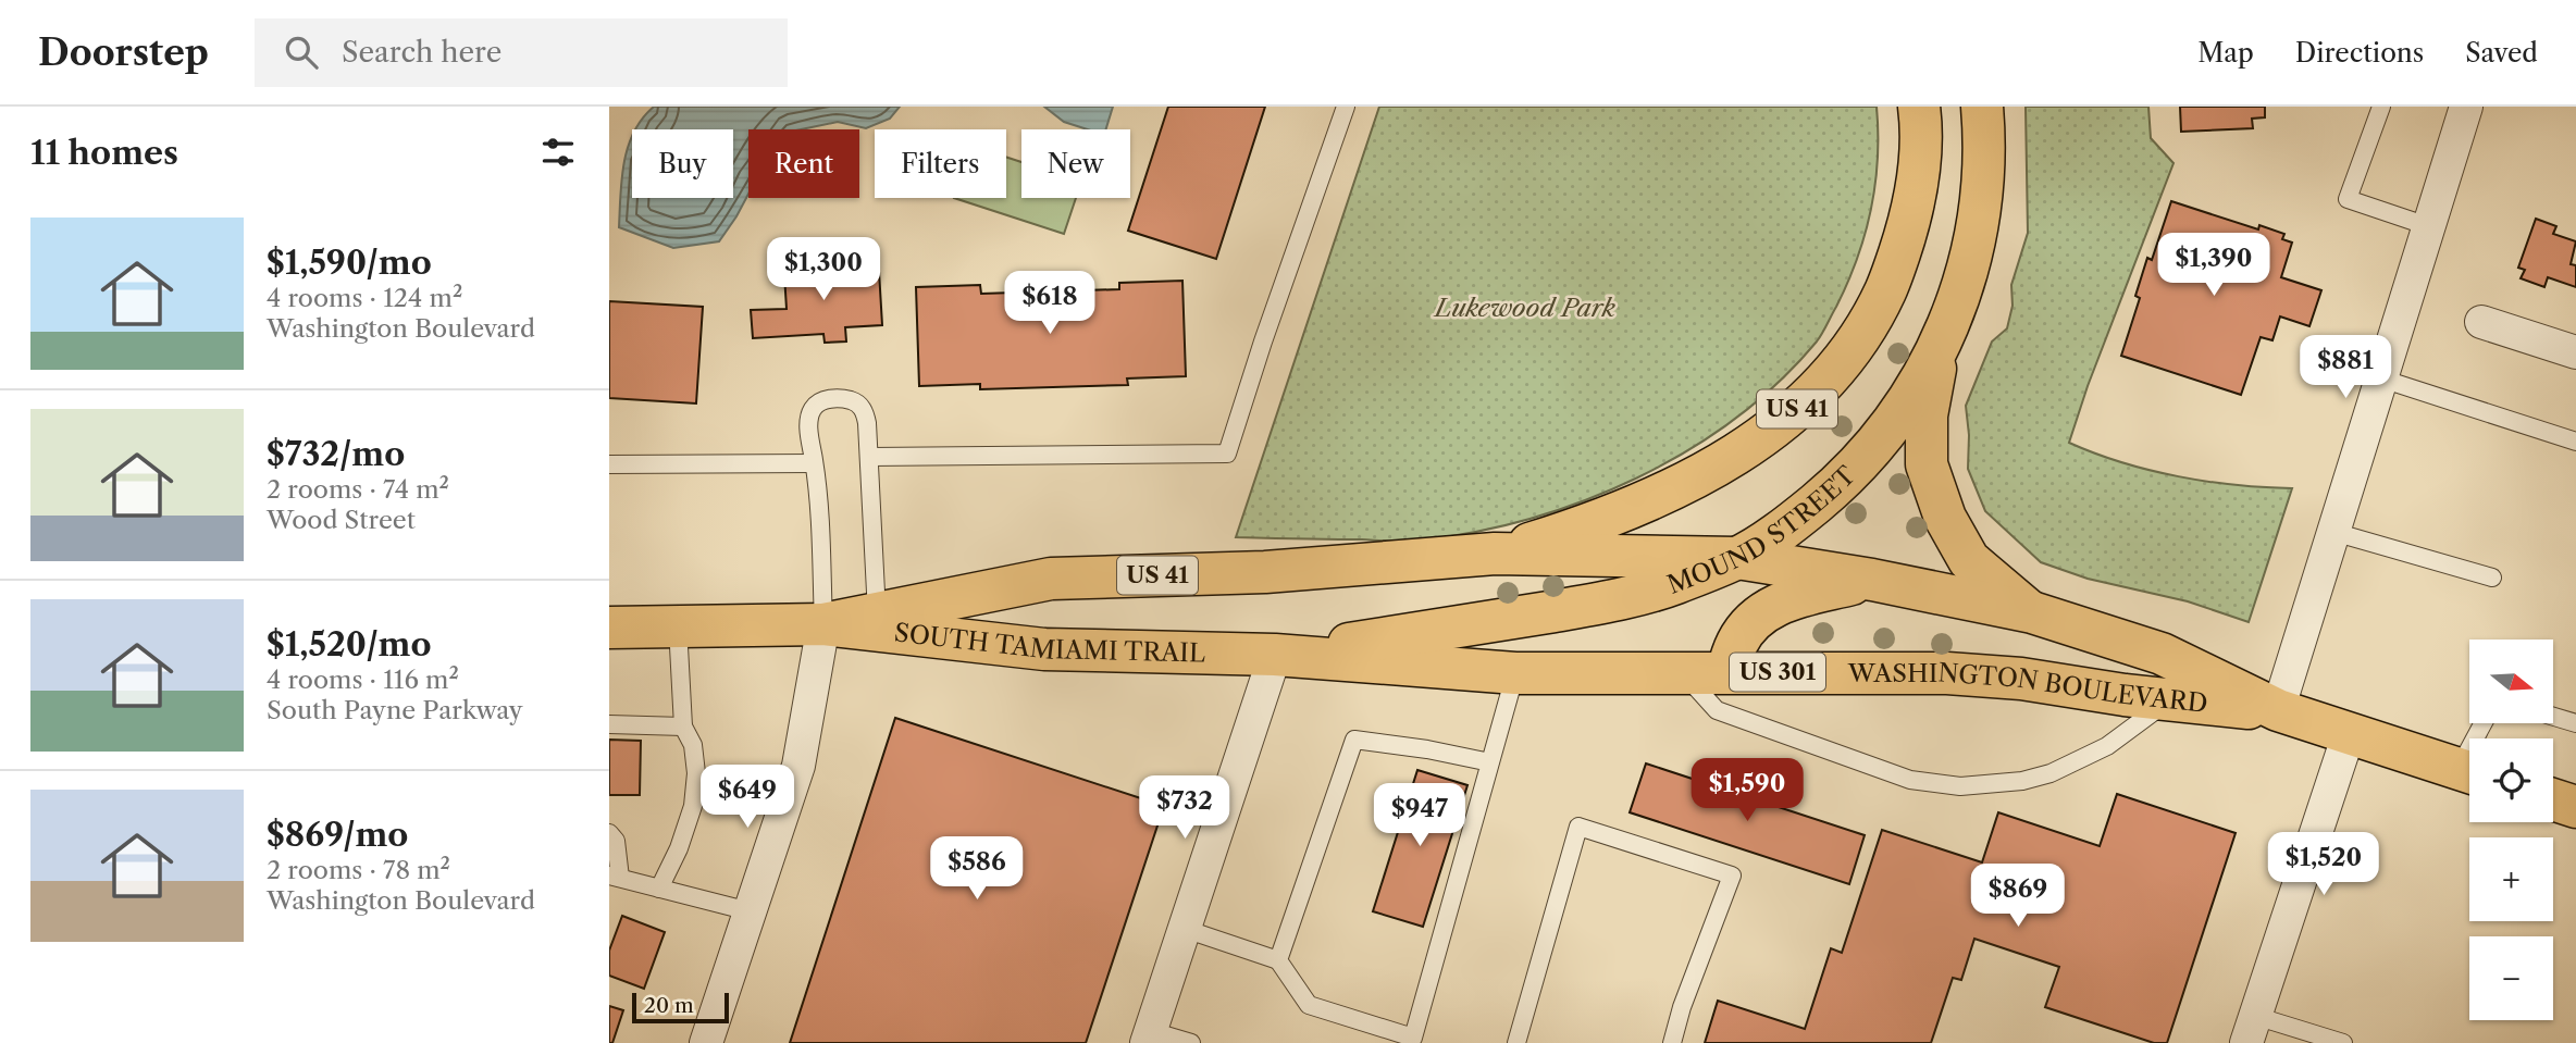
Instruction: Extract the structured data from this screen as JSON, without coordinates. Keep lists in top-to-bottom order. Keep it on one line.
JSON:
{"streets":{"main road":["US 41","MOUND STREET","SOUTH TAMIAMI TRAIL","US 301","WASHINGTON BOULEVARD"]},"crossings":[["US 41","SOUTH TAMIAMI TRAIL"],["US 41","WASHINGTON BOULEVARD"],["MOUND STREET","SOUTH TAMIAMI TRAIL"],["MOUND STREET","WASHINGTON BOULEVARD"],["SOUTH TAMIAMI TRAIL","WASHINGTON BOULEVARD"]],"parks":["Lukewood Park"],"scale_bar":"20 m","north":"right","page":{"header":"Doorstep","search":"Search here","nav":["Map","Directions","Saved"],"heading":"11 homes","chip":["Buy","Rent","Filters","New"],"list":[{"name":"$1,590/mo","note":"4 rooms · 124 m² · Washington Boulevard"},{"name":"$732/mo","note":"2 rooms · 74 m² · Wood Street"},{"name":"$1,520/mo","note":"4 rooms · 116 m² · South Payne Parkway"},{"name":"$869/mo","note":"2 rooms · 78 m² · Washington Boulevard"}],"price":["$1,390","$1,300","$618","$881","$1,590","$649","$732","$947","$1,520","$586","$869"],"map_buttons":["+","−"],"scale":"20 m"}}
